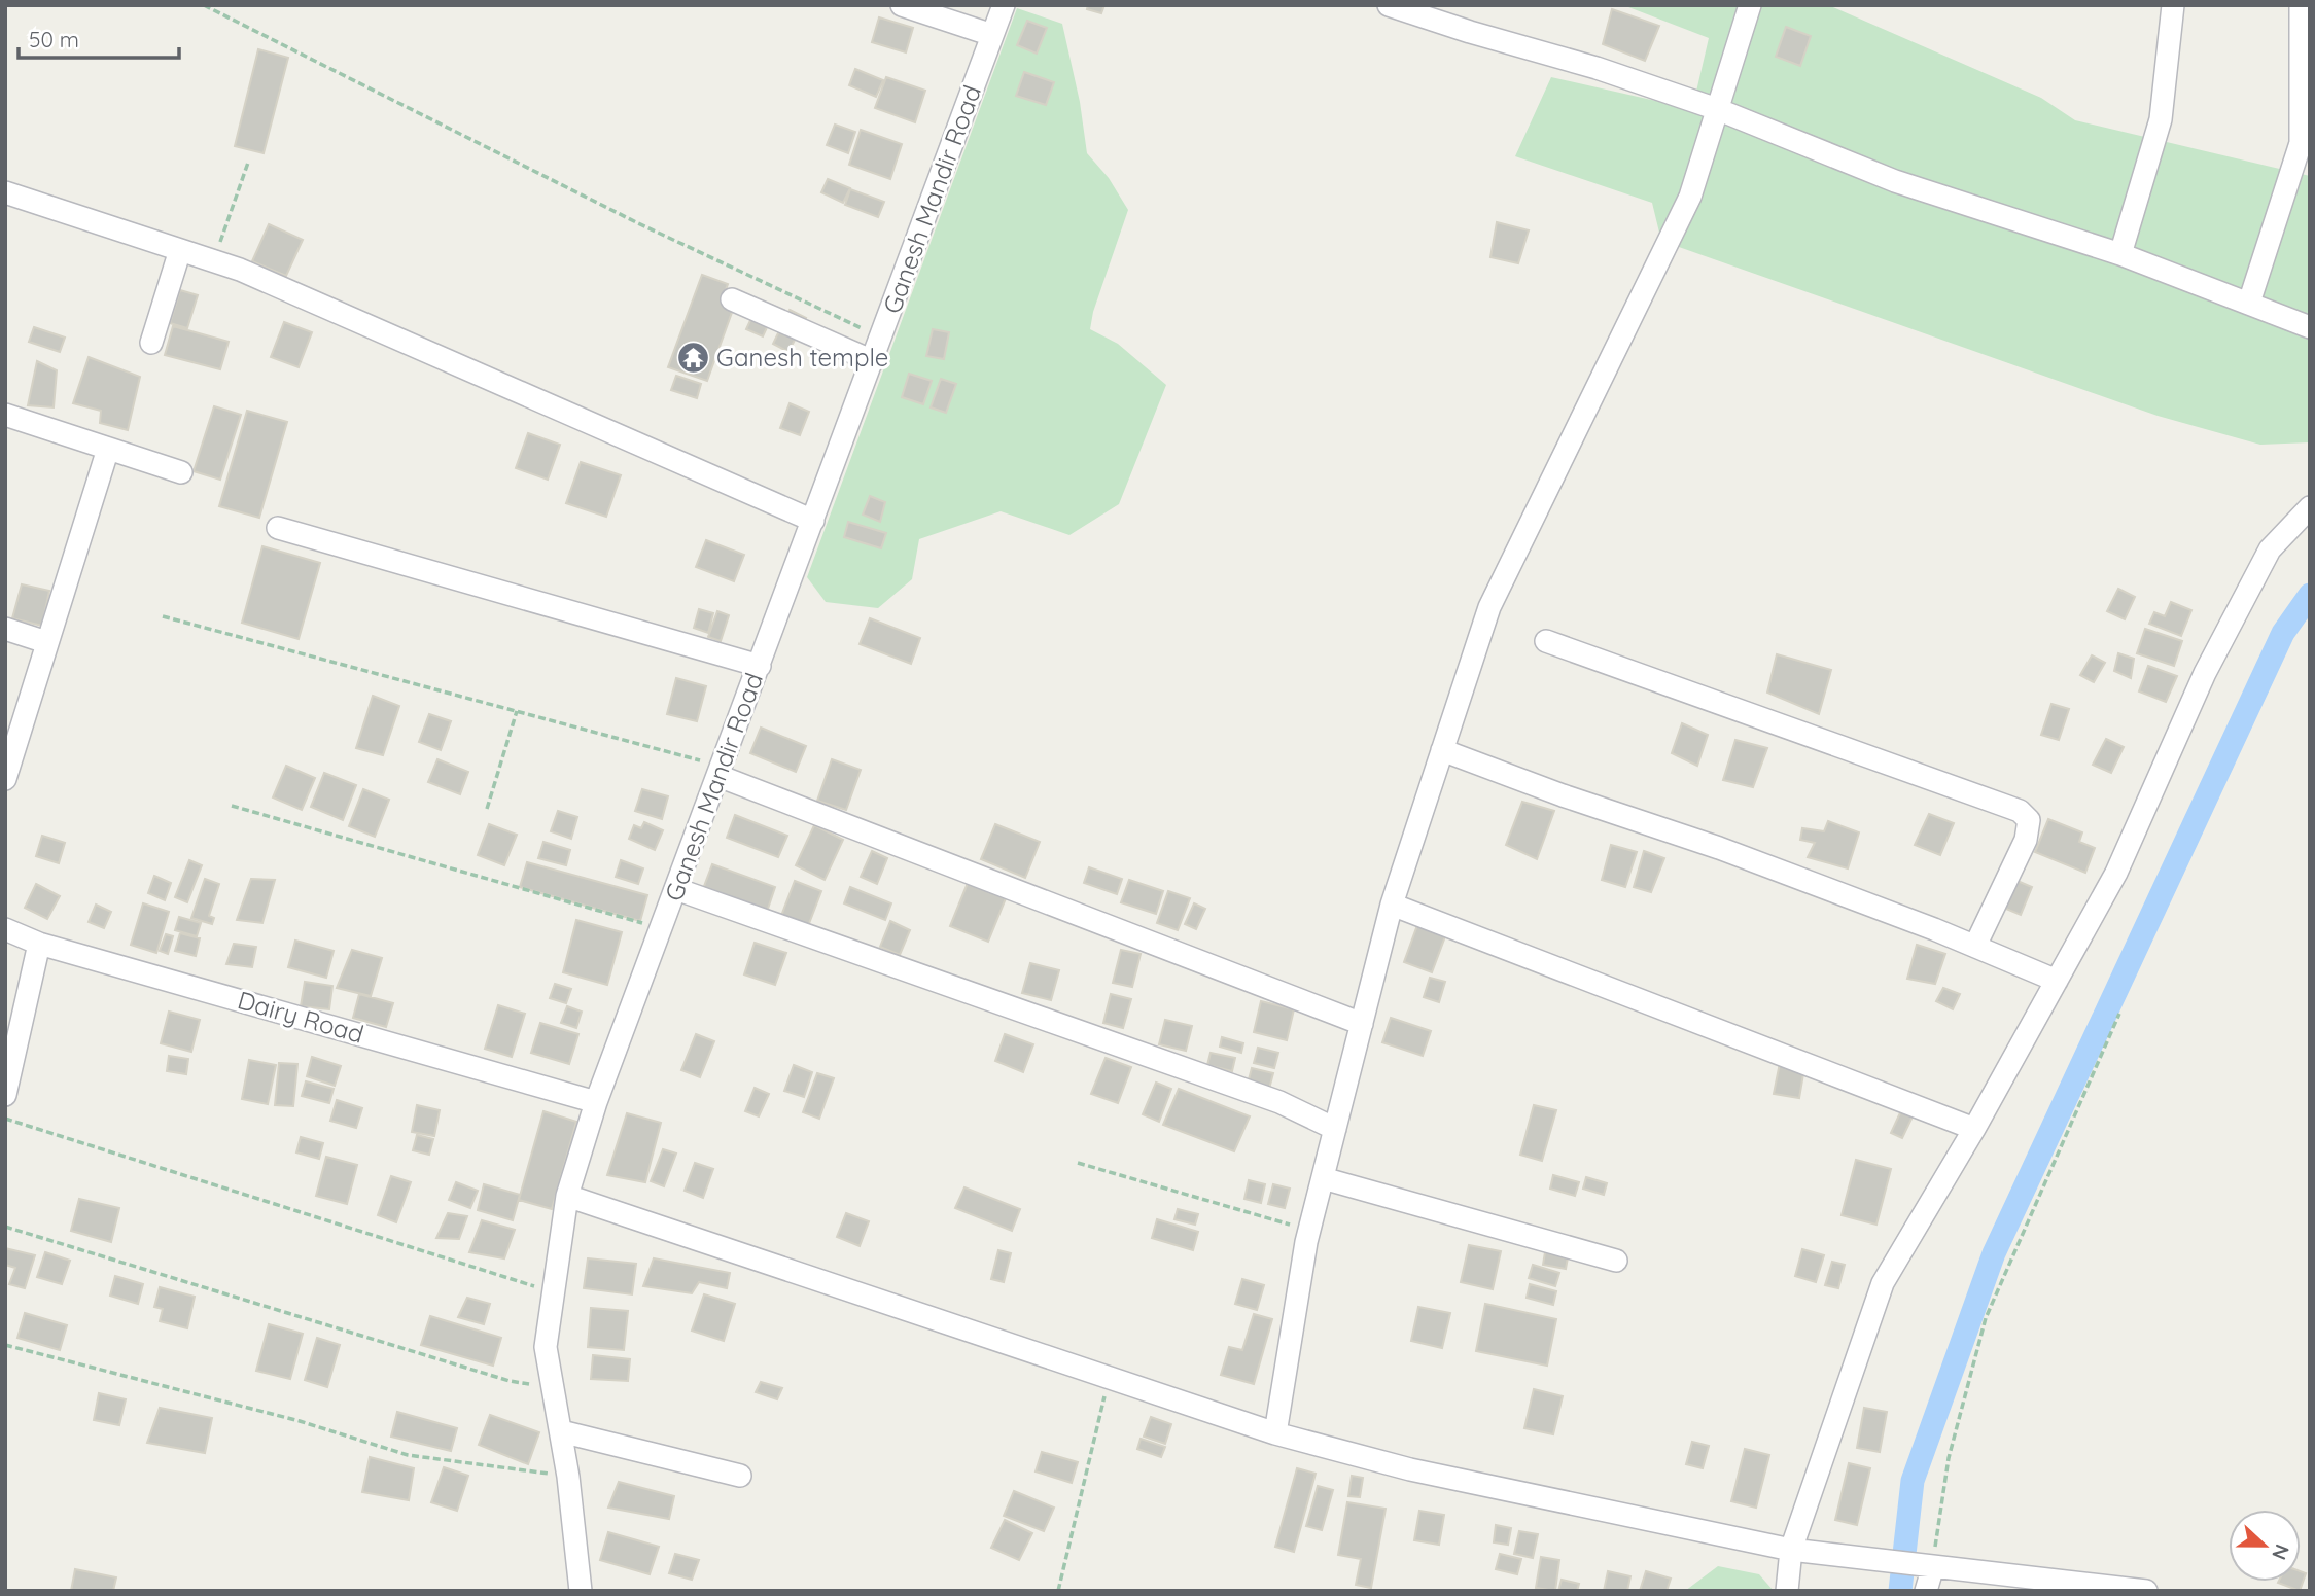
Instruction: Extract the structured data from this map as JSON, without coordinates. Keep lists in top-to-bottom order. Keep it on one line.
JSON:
{"streets":{"street":["Ganesh Mandir Road","Dairy Road"]},"crossings":[["Ganesh Mandir Road","Dairy Road"]],"places":{"temple":["Ganesh temple"]},"scale_bar":"50 m","north":"right"}
